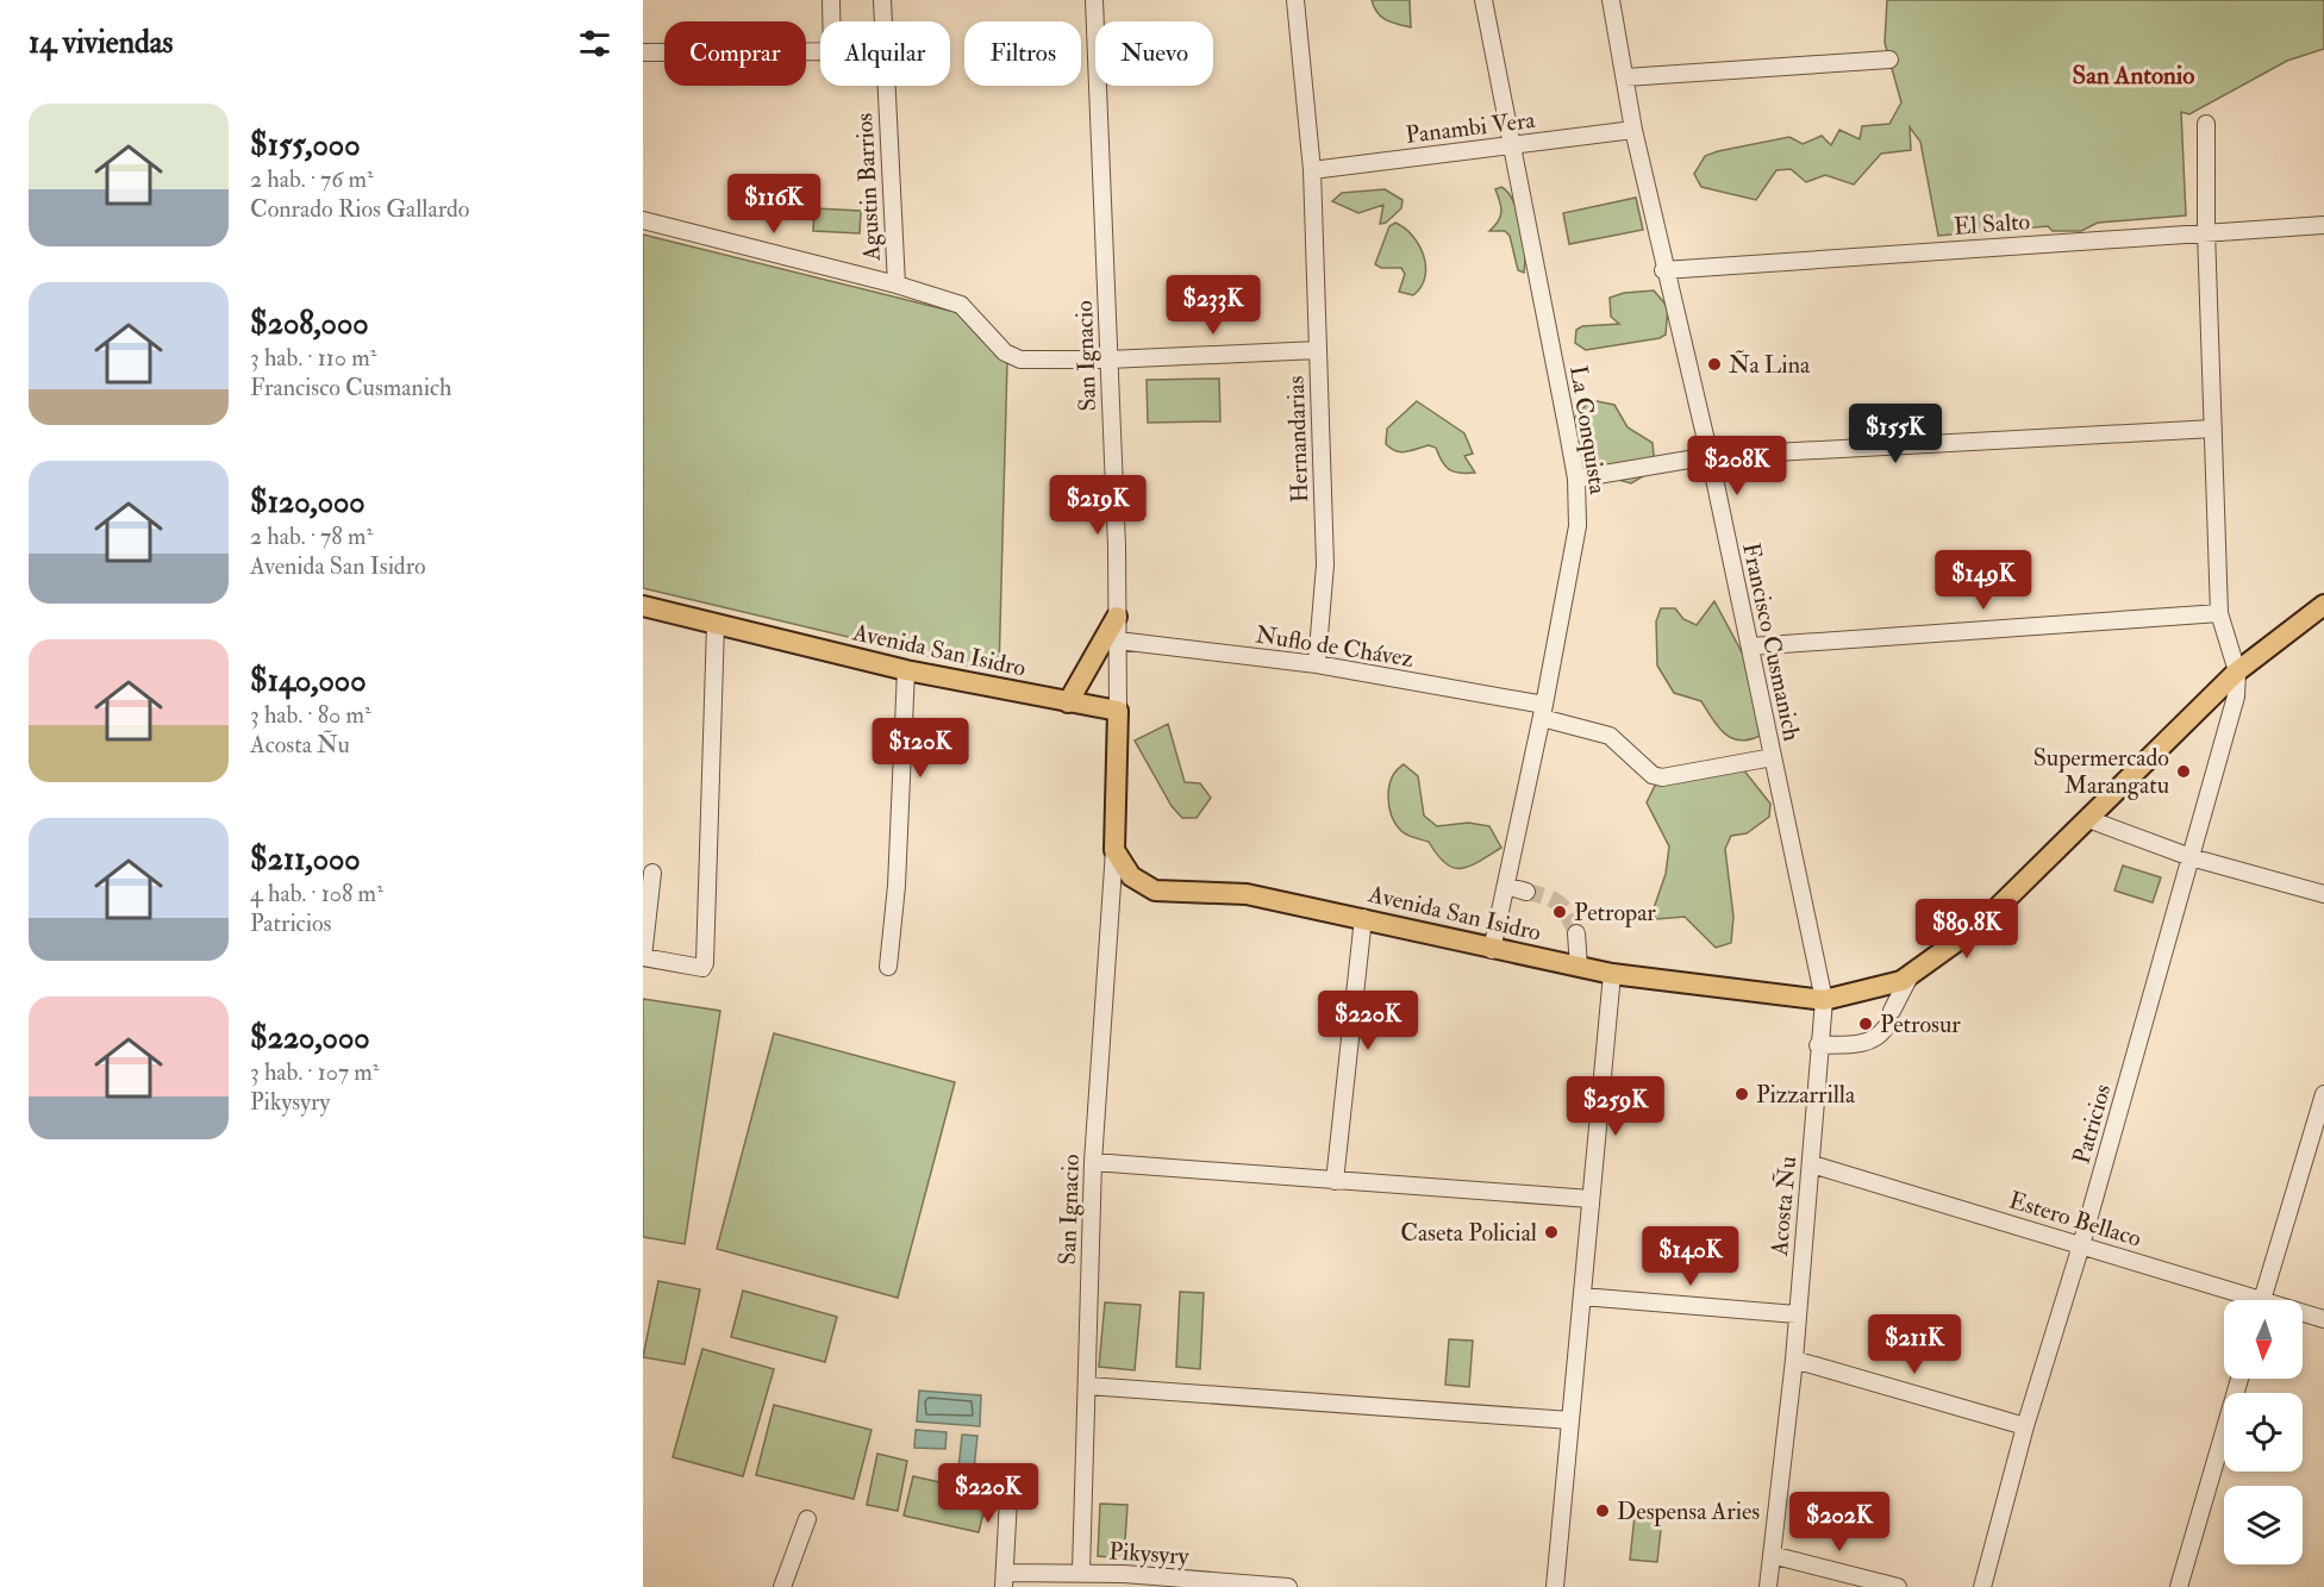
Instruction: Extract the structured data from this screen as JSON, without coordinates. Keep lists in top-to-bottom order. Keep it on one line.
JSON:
{"streets":{"main road":["Avenida San Isidro"],"street":["Panambi Vera","Agustin Barrios","El Salto","San Ignacio","La Conquista","Hernandarias","Francisco Cusmanich","Nuflo de Chávez","Patricios","Acosta Ñu","Estero Bellaco","Pikysyry"]},"crossings":[["Panambi Vera","La Conquista"],["Panambi Vera","Hernandarias"],["Panambi Vera","Francisco Cusmanich"],["El Salto","Francisco Cusmanich"],["San Ignacio","Nuflo de Chávez"],["San Ignacio","Avenida San Isidro"],["San Ignacio","Pikysyry"],["La Conquista","Nuflo de Chávez"],["La Conquista","Avenida San Isidro"],["Hernandarias","Nuflo de Chávez"],["Francisco Cusmanich","Nuflo de Chávez"],["Francisco Cusmanich","Avenida San Isidro"],["Francisco Cusmanich","Acosta Ñu"],["Avenida San Isidro","Patricios"],["Avenida San Isidro","Acosta Ñu"],["Patricios","Estero Bellaco"],["Acosta Ñu","Estero Bellaco"]],"districts":["San Antonio"],"places":["Ña Lina","Supermercado Marangatu","Petropar","Petrosur","Pizzarrilla","Caseta Policial","Despensa Aries"],"north":"bottom","page":{"heading":"14 viviendas","chip":["Comprar","Alquilar","Filtros","Nuevo"],"list":[{"name":"$155,000","note":"2 hab. · 76 m² · Conrado Rios Gallardo"},{"name":"$208,000","note":"3 hab. · 110 m² · Francisco Cusmanich"},{"name":"$120,000","note":"2 hab. · 78 m² · Avenida San Isidro"},{"name":"$140,000","note":"3 hab. · 80 m² · Acosta Ñu"},{"name":"$211,000","note":"4 hab. · 108 m² · Patricios"},{"name":"$220,000","note":"3 hab. · 107 m² · Pikysyry"}],"price":["$116K","$233K","$155K","$208K","$219K","$149K","$120K","$89.8K","$220K","$259K","$140K","$211K","$220K","$202K"]}}
